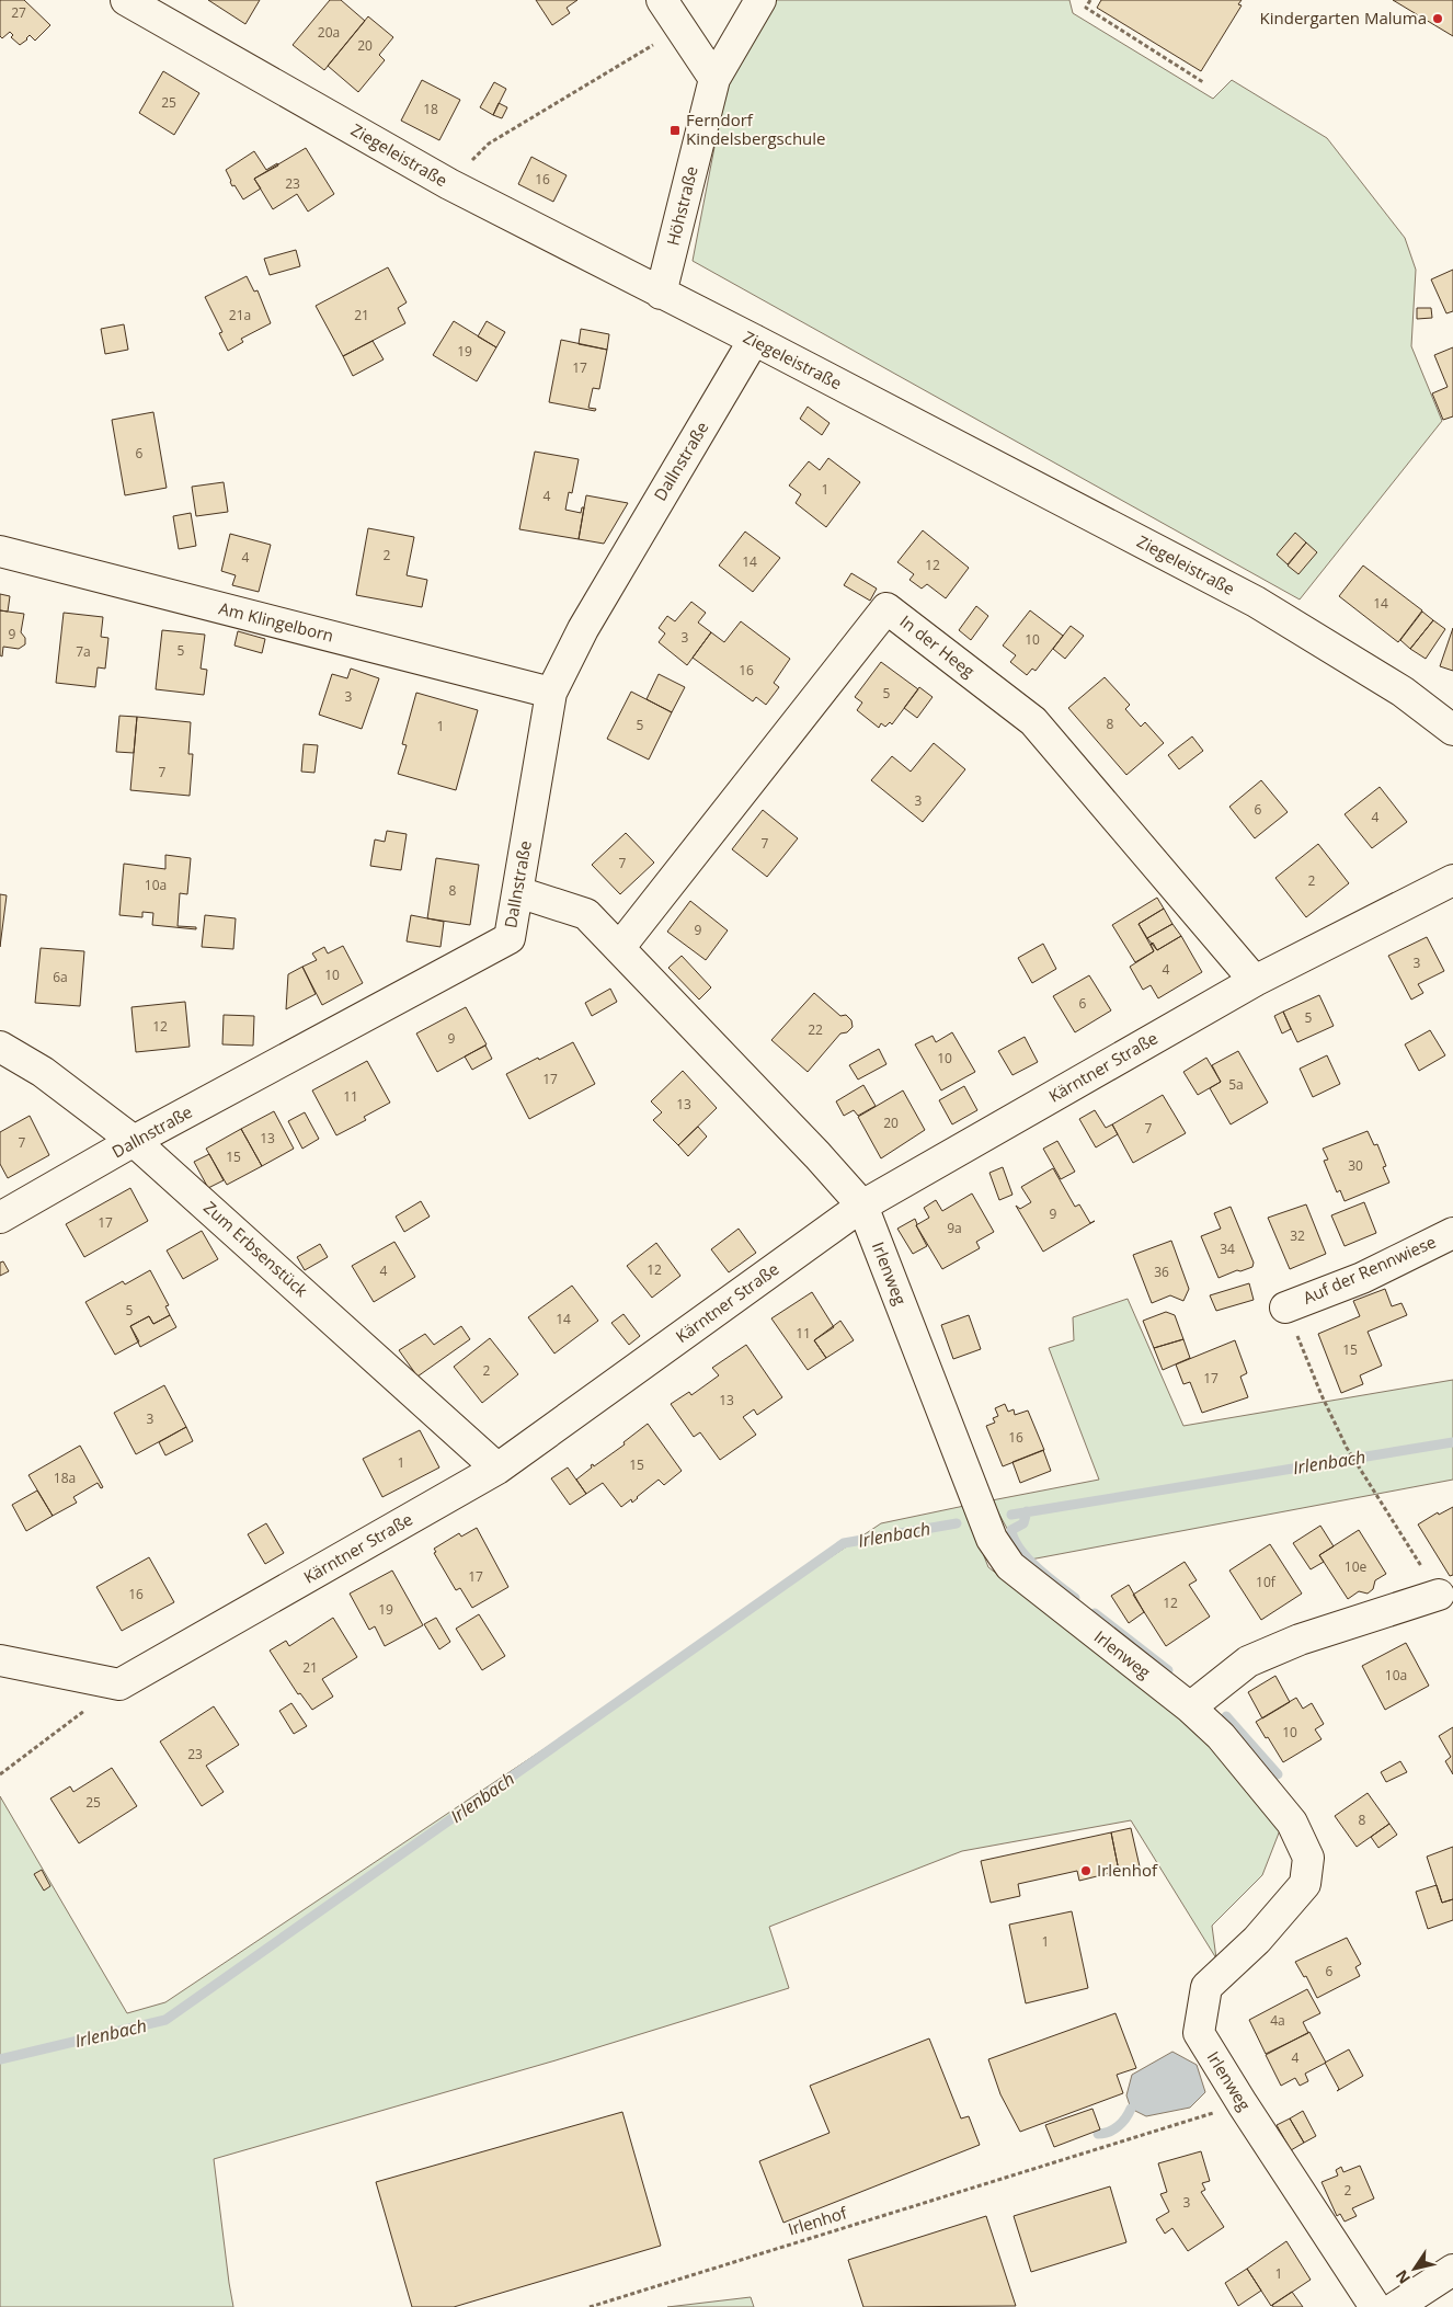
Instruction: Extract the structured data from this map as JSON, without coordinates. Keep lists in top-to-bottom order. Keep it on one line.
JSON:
{"streets":{"street":["Ziegeleistraße","Höhstraße","Dallnstraße","Am Klingelborn","In der Heeg","Kärntner Straße","Zum Erbsenstück","Auf der Rennwiese","Irlenweg"],"path":["Irlenhof"]},"crossings":[["Ziegeleistraße","Höhstraße"],["Ziegeleistraße","Dallnstraße"],["Dallnstraße","Am Klingelborn"],["Dallnstraße","Zum Erbsenstück"],["Dallnstraße","Irlenweg"],["In der Heeg","Kärntner Straße"],["In der Heeg","Irlenweg"],["Kärntner Straße","Zum Erbsenstück"],["Kärntner Straße","Irlenweg"],["Irlenweg","Irlenhof"]],"water":["Irlenbach"],"places":{"other":["Kindergarten Maluma","Irlenhof"],"transit":["Ferndorf Kindelsbergschule"]},"house_numbers":["27","20a","20","25","18","16","23","21a","21","19","17","6","1","4","2","4","14","12","14","9","3","10","5","7a","16","5","3","8","5","1","7","3","6","4","7","7","2","10a","8","9","3","4","10","6a","6","5","12","22","9","10","17","5a","11","13","20","7","13","7","15","30","9","17","9a","32","34","12","4","36","5","14","11","15","2","17","13","3","16","1","15","18a","10e","17","10f","16","12","19","21","10a","10","23","25","8","1","6","4a","4","2","3","1"],"north":"bottom left"}
